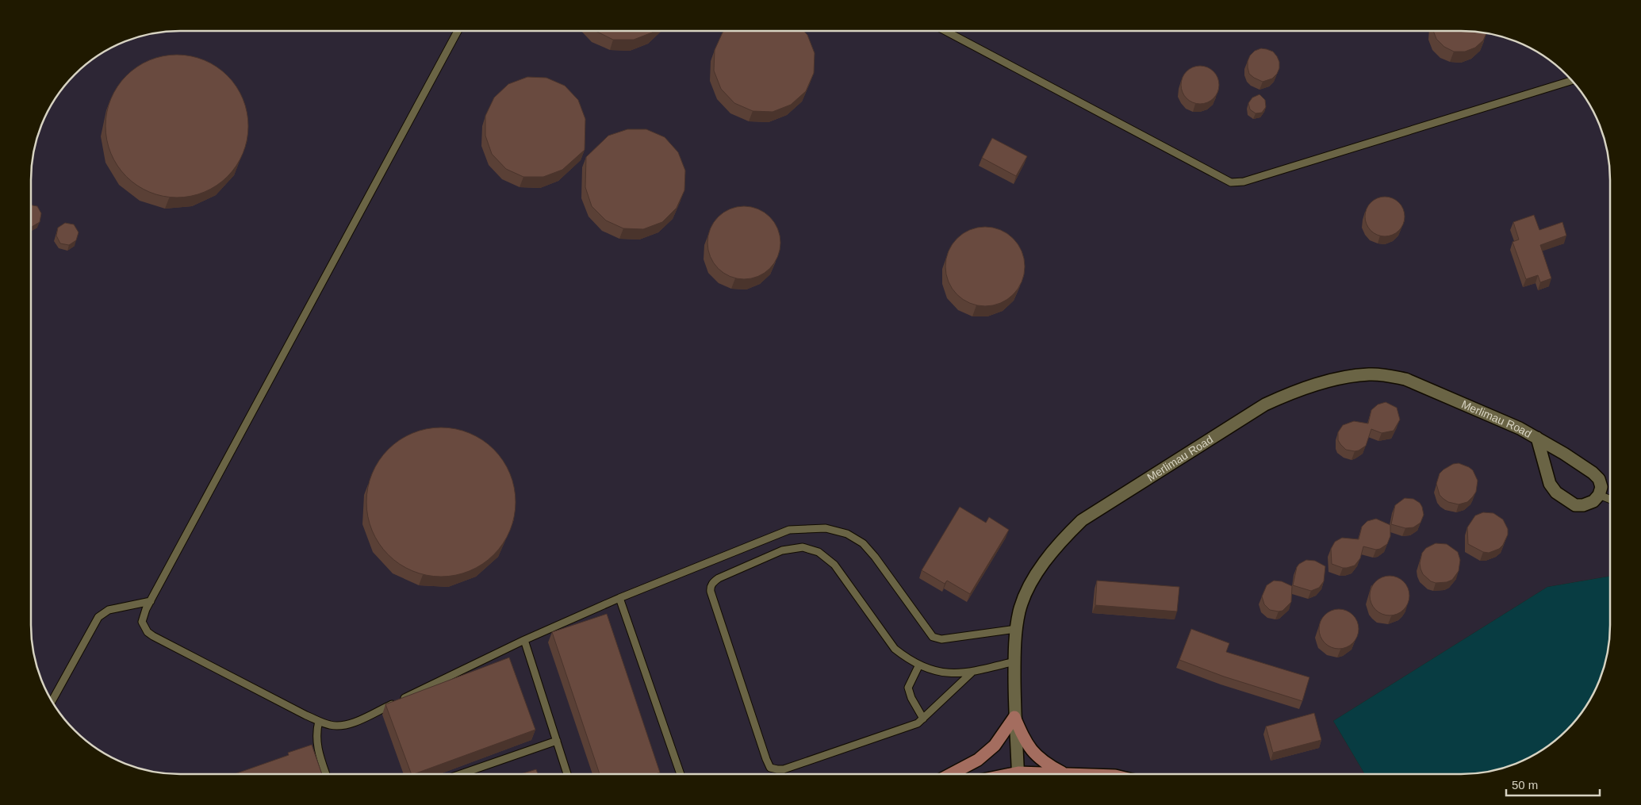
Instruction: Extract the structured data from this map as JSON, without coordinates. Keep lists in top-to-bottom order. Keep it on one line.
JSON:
{"streets":{"street":["Merlimau Road"]},"scale_bar":"50 m"}
